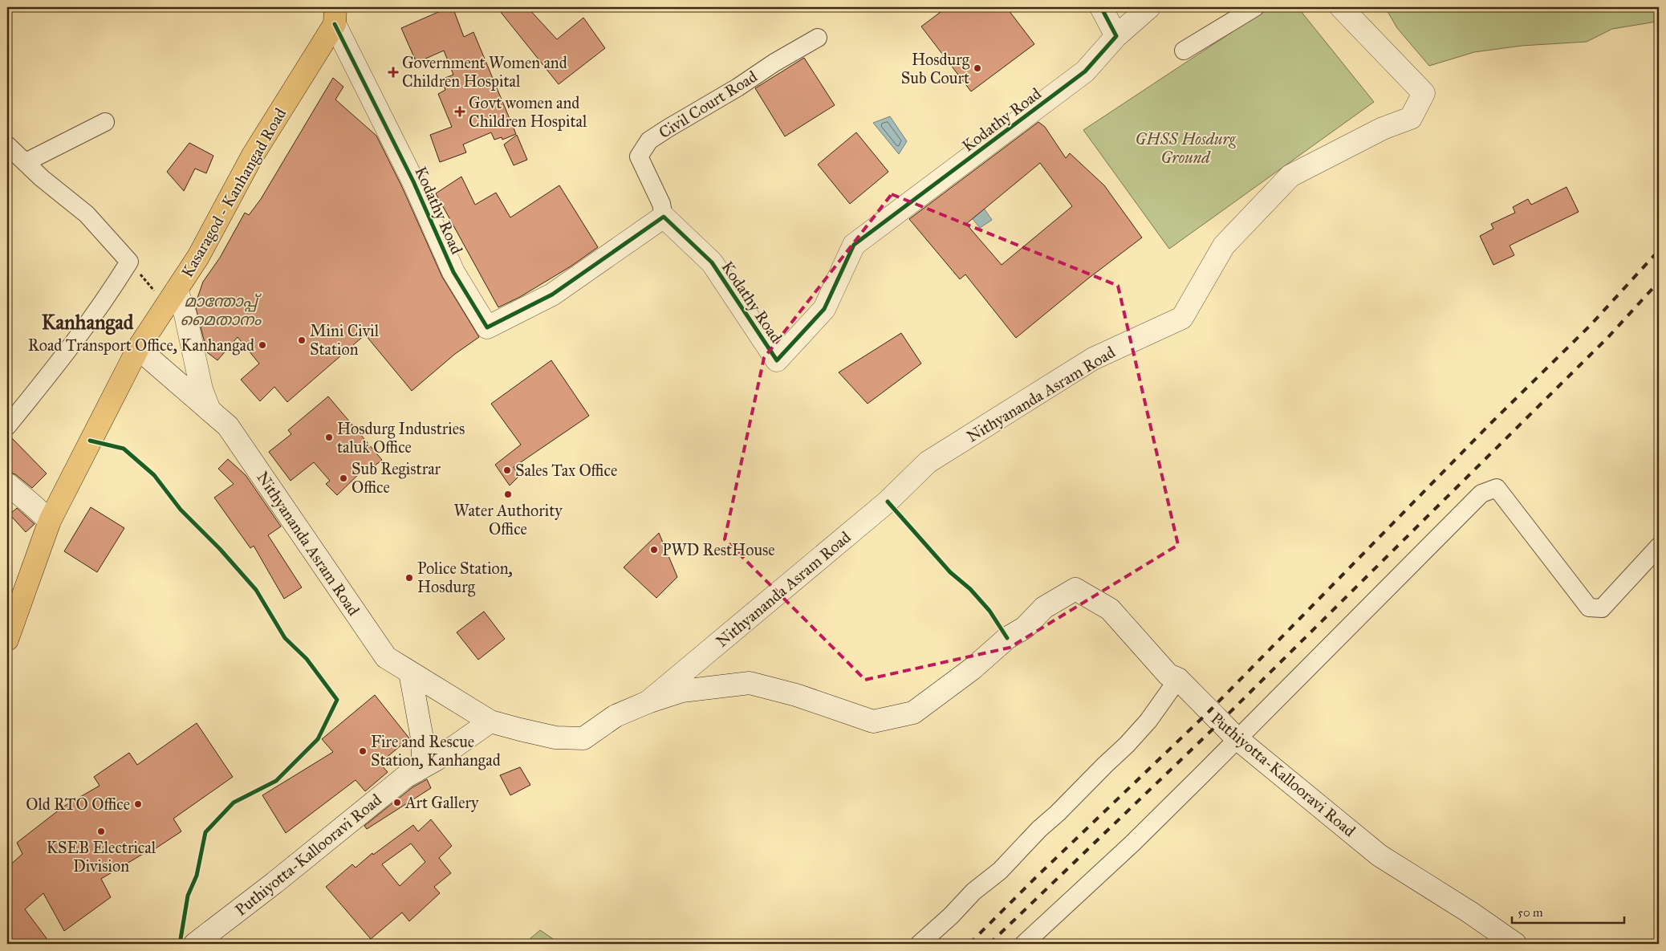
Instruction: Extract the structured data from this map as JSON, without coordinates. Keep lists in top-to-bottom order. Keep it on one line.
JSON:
{"streets":{"main road":["Kasaragod - Kanhangad Road"],"street":["Civil Court Road","Kodathy Road","Nithyananda Asram Road","Puthiyotta-Kallooravi Road"]},"crossings":[["Civil Court Road","Kodathy Road"],["Kodathy Road","Kasaragod - Kanhangad Road"],["Kasaragod - Kanhangad Road","Nithyananda Asram Road"],["Nithyananda Asram Road","Puthiyotta-Kallooravi Road"]],"districts":["Kanhangad"],"parks":["GHSS Hosdurg Ground","മാന്തോപ്പ് മൈതാനം"],"places":{"other":["Hosdurg Sub Court","Mini Civil Station","Road Transport Office, Kanhangad","Hosdurg Industries taluk Office","Sales Tax Office","Sub Registrar Office","Water Authority Office","PWD RestHouse","Police Station, Hosdurg","Fire and Rescue Station, Kanhangad","Art Gallery","Old RTO Office","KSEB Electrical Division"],"health":["Government Women and Children Hospital","Govt women and Children Hospital"]},"scale_bar":"50 m"}
